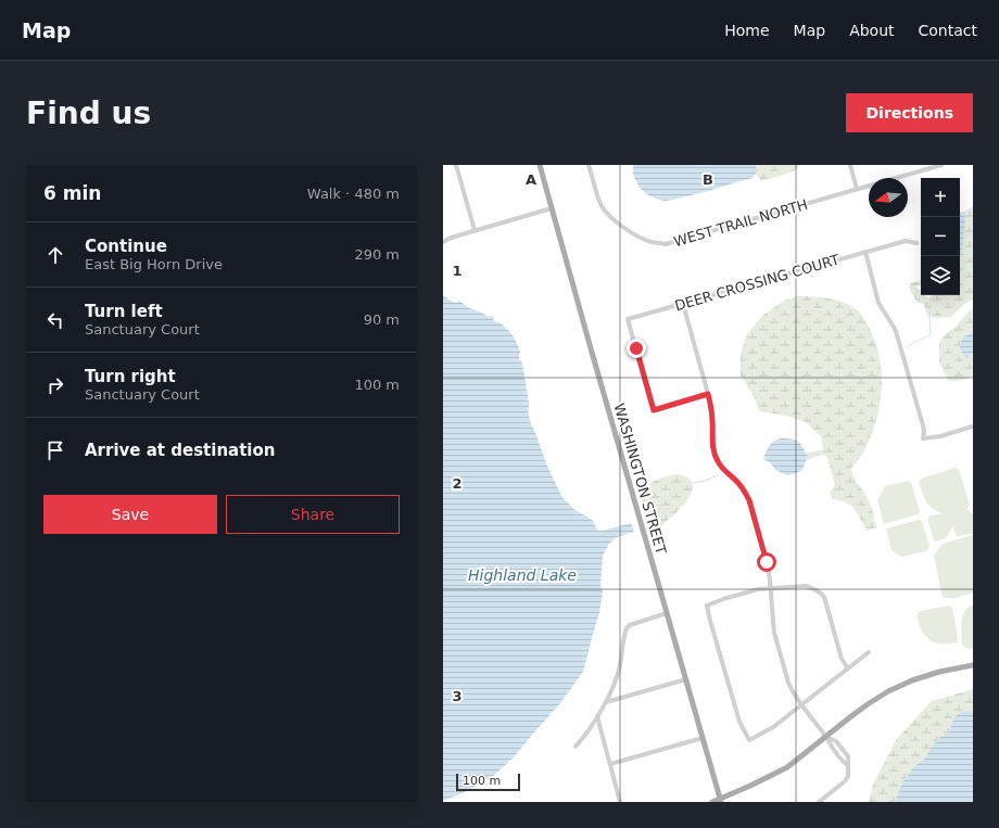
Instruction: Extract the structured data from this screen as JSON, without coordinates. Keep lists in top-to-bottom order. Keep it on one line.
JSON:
{"streets":{"main road":["WASHINGTON STREET"],"street":["WEST TRAIL NORTH","DEER CROSSING COURT"]},"water":["Highland Lake"],"scale_bar":"100 m","north":"left","page":{"header":"Map","nav":["Home","Map","About","Contact"],"buttons":["Directions",["Save","Share"]],"title":"Find us","heading":["6 min","Walk · 480 m"],"map_buttons":["+","−"],"list":[["Continue","East Big Horn Drive","290 m"],["Turn left","Sanctuary Court","90 m"],["Turn right","Sanctuary Court","100 m"],"Arrive at destination"],"scale":"100 m"},"grid":{"columns":["A","B"],"rows":["1","2","3"]}}
